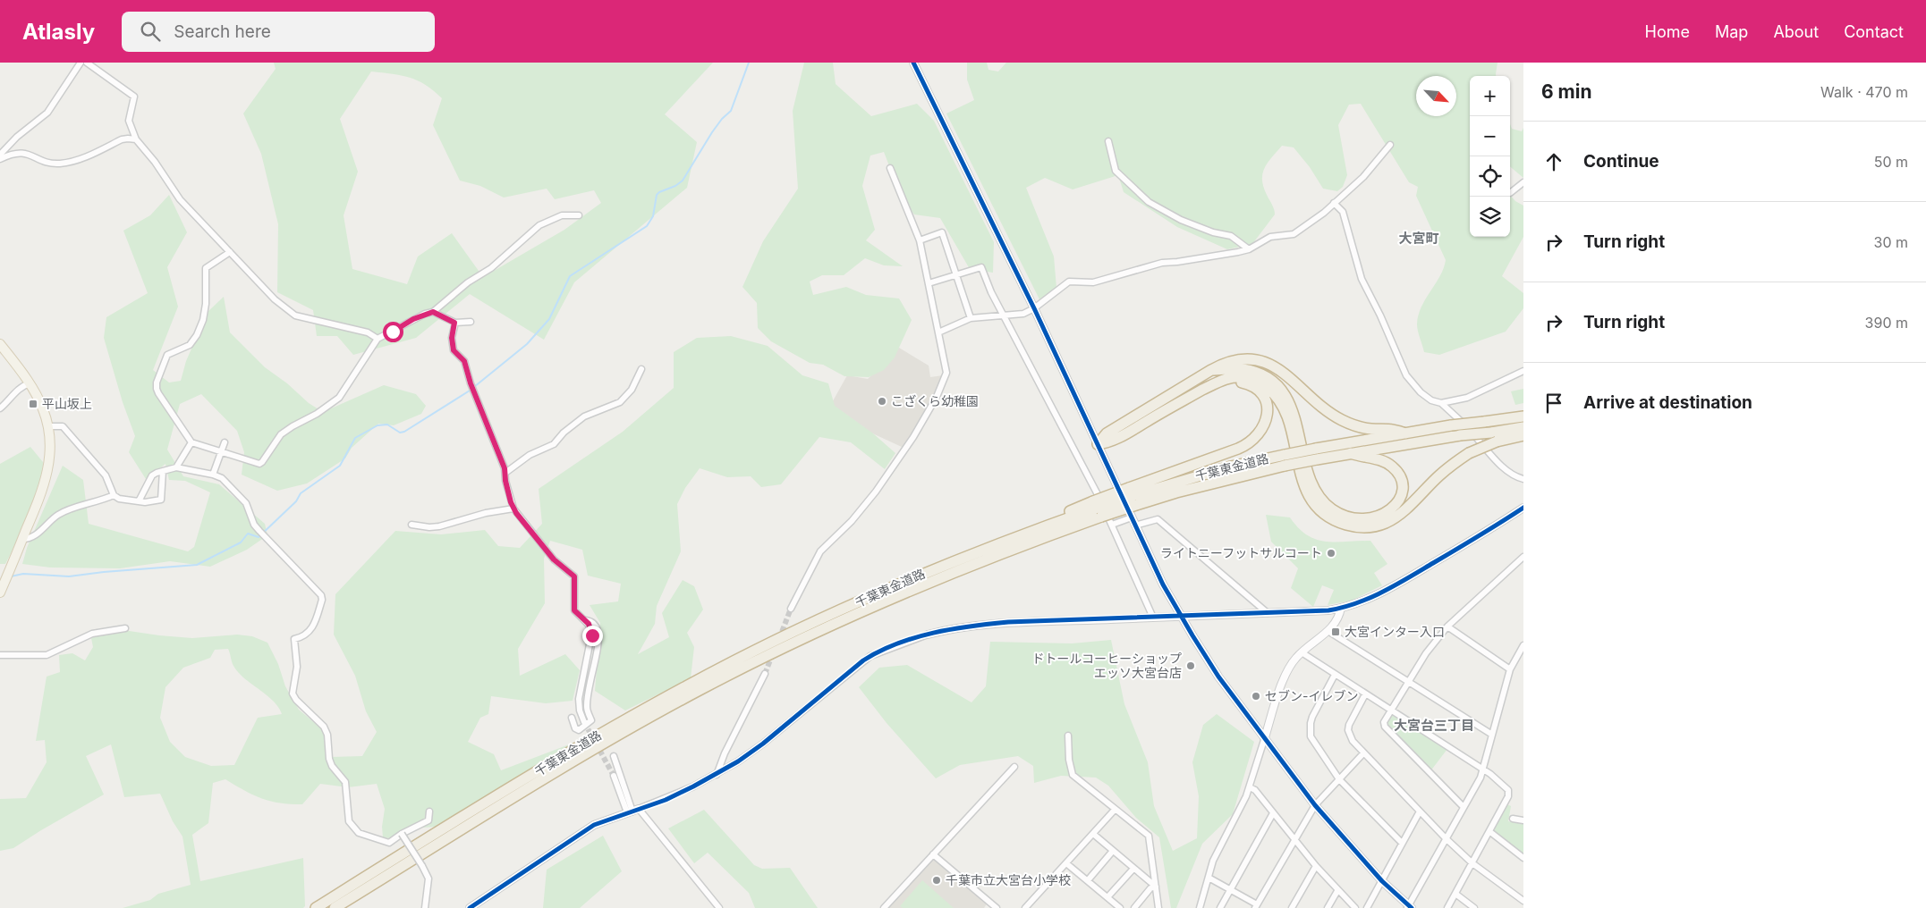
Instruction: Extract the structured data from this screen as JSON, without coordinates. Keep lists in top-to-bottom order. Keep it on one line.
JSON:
{"streets":{"highway":["千葉東金道路"]},"districts":["大宮町","大宮台三丁目"],"places":{"other":["こざくら幼稚園","ライトニーフットサルコート","ドトールコーヒーショップ エッソ大宮台店","セブン-イレブン","千葉市立大宮台小学校"],"transit":["平山坂上","大宮インター入口"]},"north":"bottom right","page":{"header":"Atlasly","search":"Search here","nav":["Home","Map","About","Contact"],"heading":["6 min","Walk · 470 m"],"map_buttons":["+","−"],"list":[["Continue","50 m"],["Turn right","30 m"],["Turn right","390 m"],"Arrive at destination"]}}
